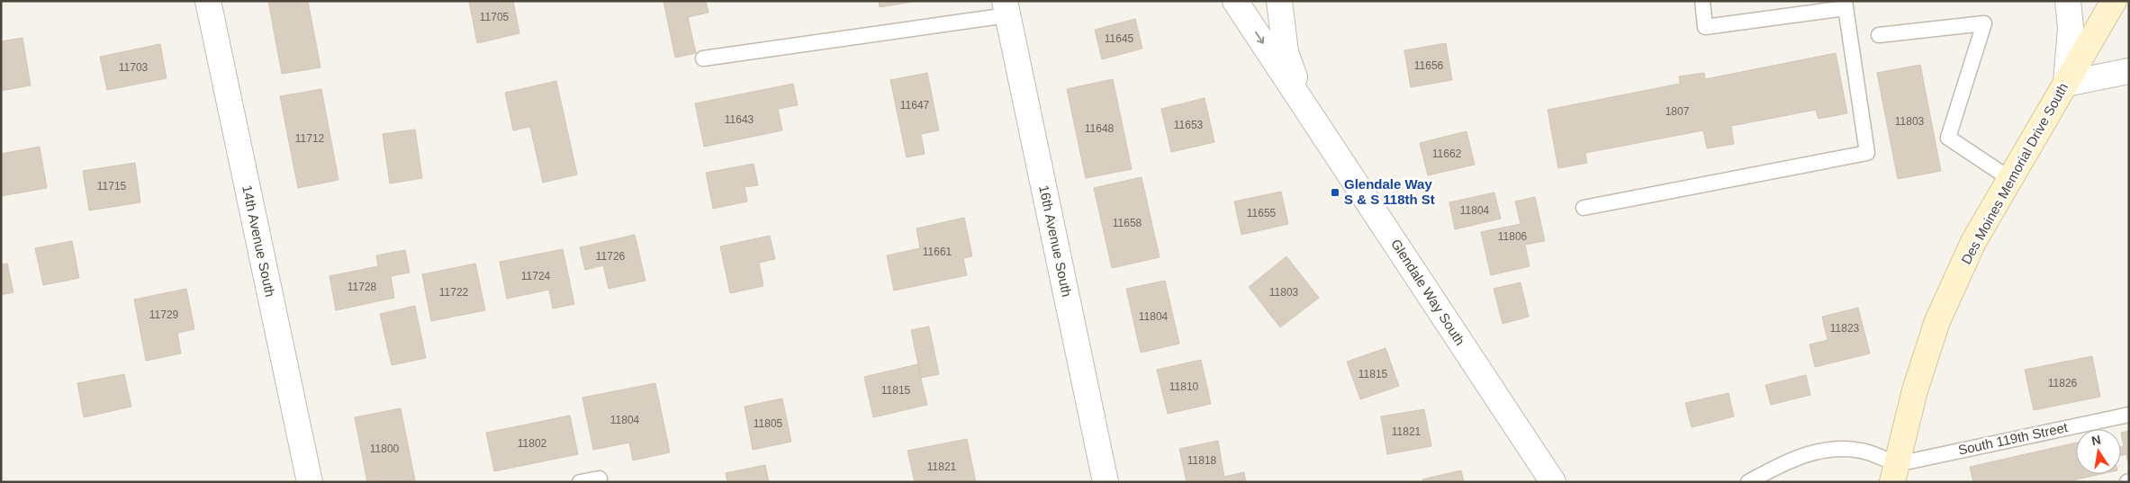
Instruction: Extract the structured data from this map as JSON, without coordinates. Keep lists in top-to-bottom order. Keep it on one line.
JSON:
{"streets":{"main road":["Des Moines Memorial Drive South"],"street":["14th Avenue South","16th Avenue South","Glendale Way South"],"lane":["South 119th Street"]},"crossings":[["Des Moines Memorial Drive South","South 119th Street"]],"places":{"transit":["Glendale Way S & S 118th St"]},"house_numbers":["11705","11645","11656","11703","11647","1807","11643","11803","11653","11648","11712","11662","11715","11804","11655","11658","11806","11661","11726","11724","11728","11722","11803","11729","11804","11823","11815","11826","11810","11815","11804","11805","11821","11802","11800","11818","11821"],"north":"top"}
